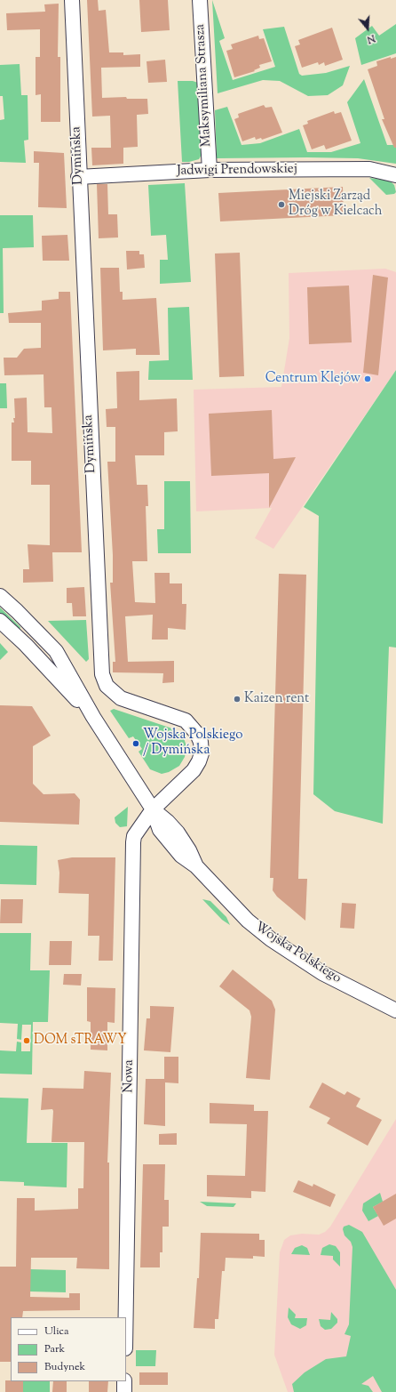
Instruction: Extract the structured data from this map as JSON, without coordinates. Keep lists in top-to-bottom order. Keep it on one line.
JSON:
{"streets":{"street":["Maksymiliana Strasza","Dymińska","Jadwigi Prendowskiej","Wojska Polskiego","Nowa"]},"crossings":[["Maksymiliana Strasza","Jadwigi Prendowskiej"],["Dymińska","Jadwigi Prendowskiej"],["Dymińska","Wojska Polskiego"],["Dymińska","Nowa"],["Wojska Polskiego","Nowa"]],"places":["Miejski Zarząd Dróg w Kielcach","Centrum Klejów","Kaizen rent","Wojska Polskiego / Dymińska","DOM sTRAWY"],"legend":["Ulica","Park","Budynek"],"north":"bottom"}
